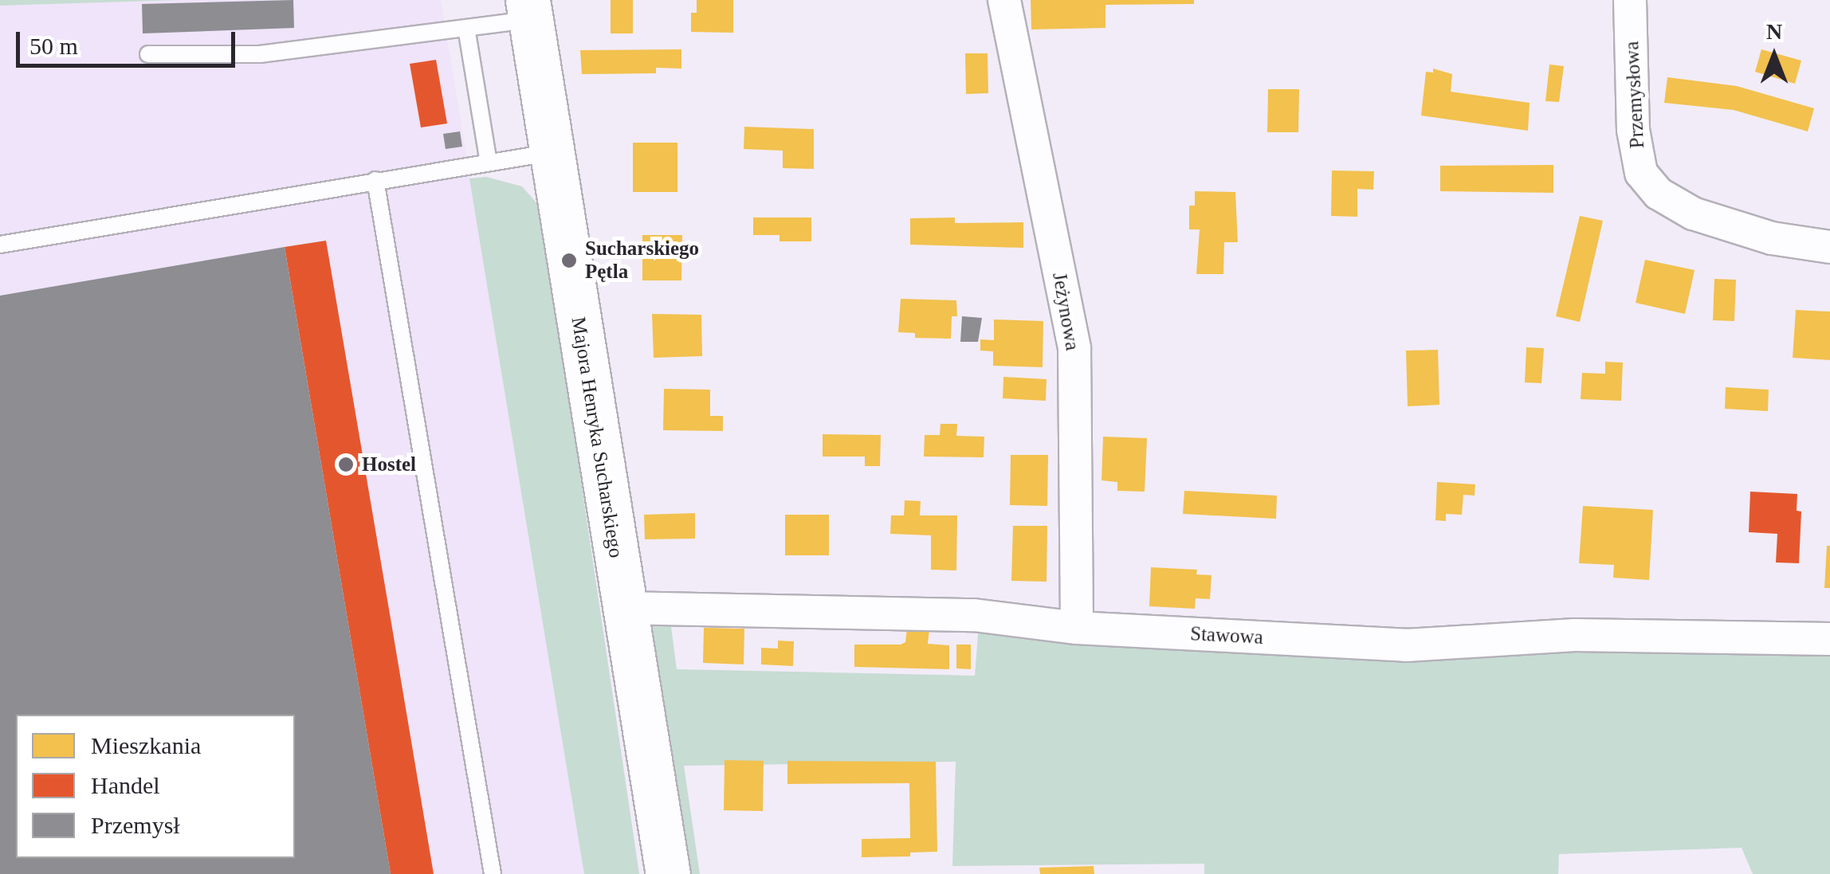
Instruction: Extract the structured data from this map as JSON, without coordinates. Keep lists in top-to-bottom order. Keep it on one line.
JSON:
{"streets":{"street":["Przemysłowa","Jeżynowa","Majora Henryka Sucharskiego","Stawowa"]},"crossings":[["Jeżynowa","Stawowa"],["Majora Henryka Sucharskiego","Stawowa"]],"places":["Sucharskiego Pętla","Hostel"],"legend":["Mieszkania","Handel","Przemysł"],"scale_bar":"50 m","north":"top"}
